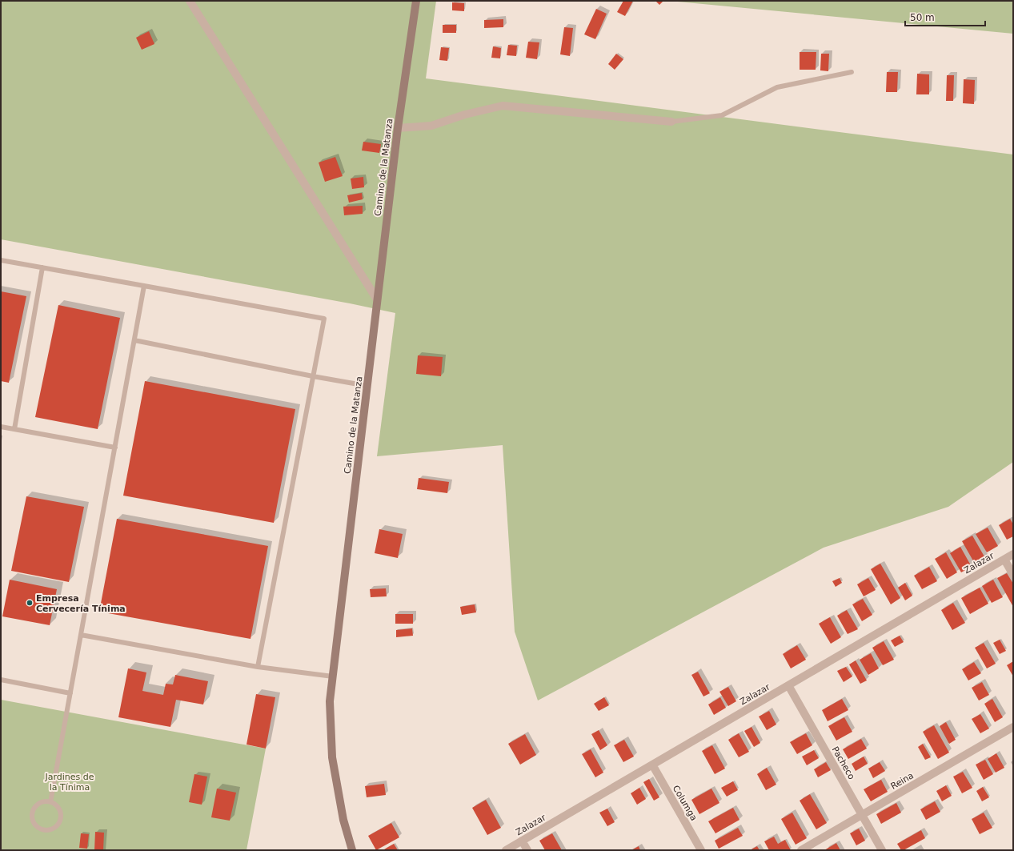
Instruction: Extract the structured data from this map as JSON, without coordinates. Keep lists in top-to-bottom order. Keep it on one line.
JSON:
{"streets":{"street":["Camino de la Matanza","Zalazar","Pacheco","Reina","Columga"]},"crossings":[["Zalazar","Pacheco"],["Zalazar","Columga"],["Pacheco","Reina"]],"parks":["Jardines de la Tínima"],"places":["Empresa Cervecería Tínima"],"scale_bar":"50 m"}
